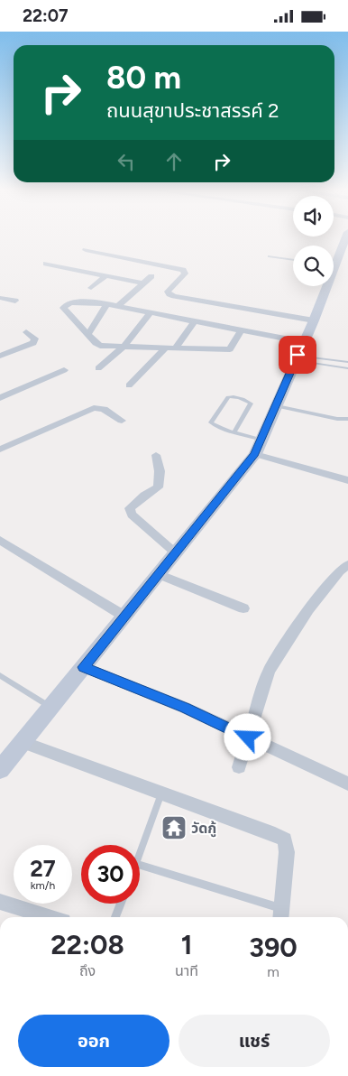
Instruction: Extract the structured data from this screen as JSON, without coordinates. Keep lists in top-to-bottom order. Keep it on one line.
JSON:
{"places":{"temple":["วัดกู้"]},"page":{"status":"22:07","turn":["80 m","ถนนสุขาประชาสรรค์ 2"],"speed":"27 km/h","limit":"30","eta":["22:08","ถึง","1","นาที","390","m"],"buttons":["ออก","แชร์"]}}
